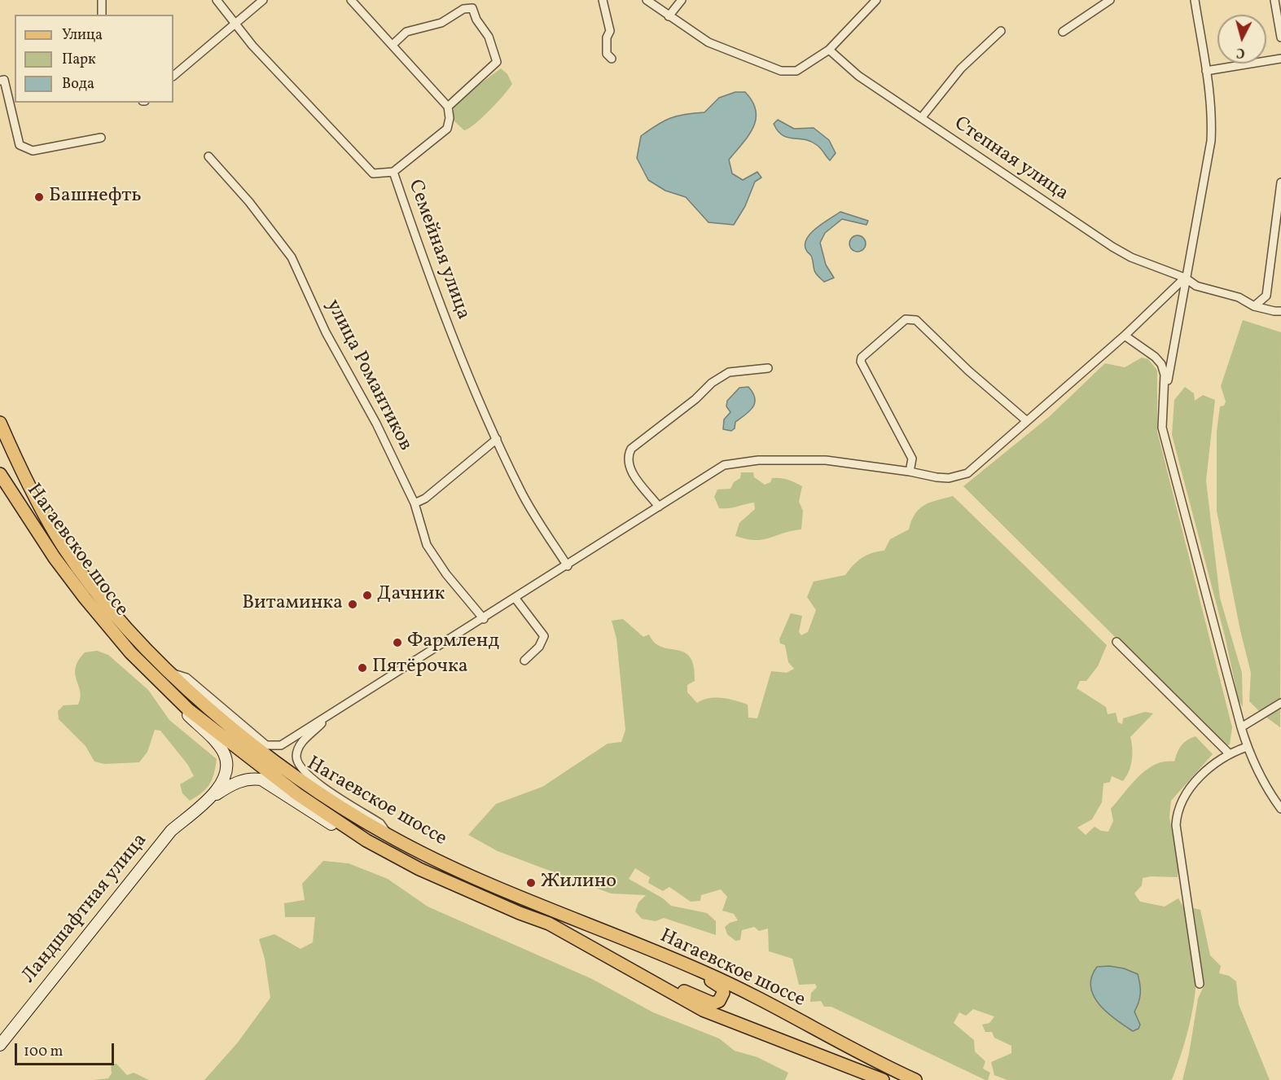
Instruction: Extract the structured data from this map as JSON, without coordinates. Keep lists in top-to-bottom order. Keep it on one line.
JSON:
{"streets":{"main road":["Нагаевское шоссе"],"street":["Степная улица","Семейная улица","улица Романтиков","Ландшафтная улица"]},"places":["Башнефть","Дачник","Витаминка","Фармленд","Пятёрочка","Жилино"],"legend":["Улица","Парк","Вода"],"scale_bar":"100 m","north":"bottom"}
